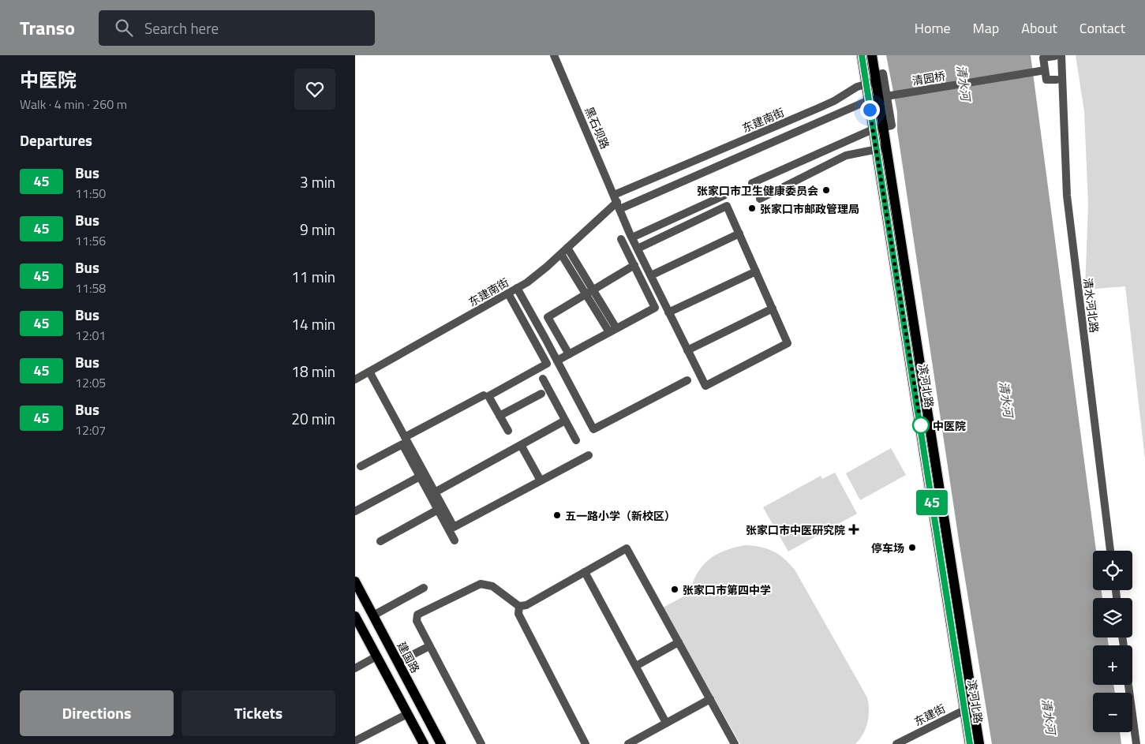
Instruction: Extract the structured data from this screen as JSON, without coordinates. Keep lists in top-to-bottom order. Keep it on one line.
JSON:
{"streets":{"main road":["滨河北路","建国路"],"street":["清园桥","东建南街","黑石坝路","清水河北路","东建街"]},"crossings":[["清园桥","东建南街"],["清园桥","滨河北路"],["东建南街","黑石坝路"],["东建南街","滨河北路"],["滨河北路","东建街"]],"water":["清水河"],"places":{"other":["张家口市卫生健康委员会","张家口市邮政管理局","中医院","五一路小学（新校区）","停车场","张家口市第四中学"],"health":["张家口市中医研究院"]},"lines":["bus line 45"],"page":{"header":"Transo","search":"Search here","nav":["Home","Map","About","Contact"],"heading":[["中医院","Walk · 4 min · 260 m"],"Departures"],"on_map":"45","list":[{"mark":"45","name":"Bus","note":"11:50","value":"3 min"},{"mark":"45","name":"Bus","note":"11:56","value":"9 min"},{"mark":"45","name":"Bus","note":"11:58","value":"11 min"},{"mark":"45","name":"Bus","note":"12:01","value":"14 min"},{"mark":"45","name":"Bus","note":"12:05","value":"18 min"},{"mark":"45","name":"Bus","note":"12:07","value":"20 min"}],"map_buttons":["+","−"],"buttons":["Directions","Tickets"]}}
